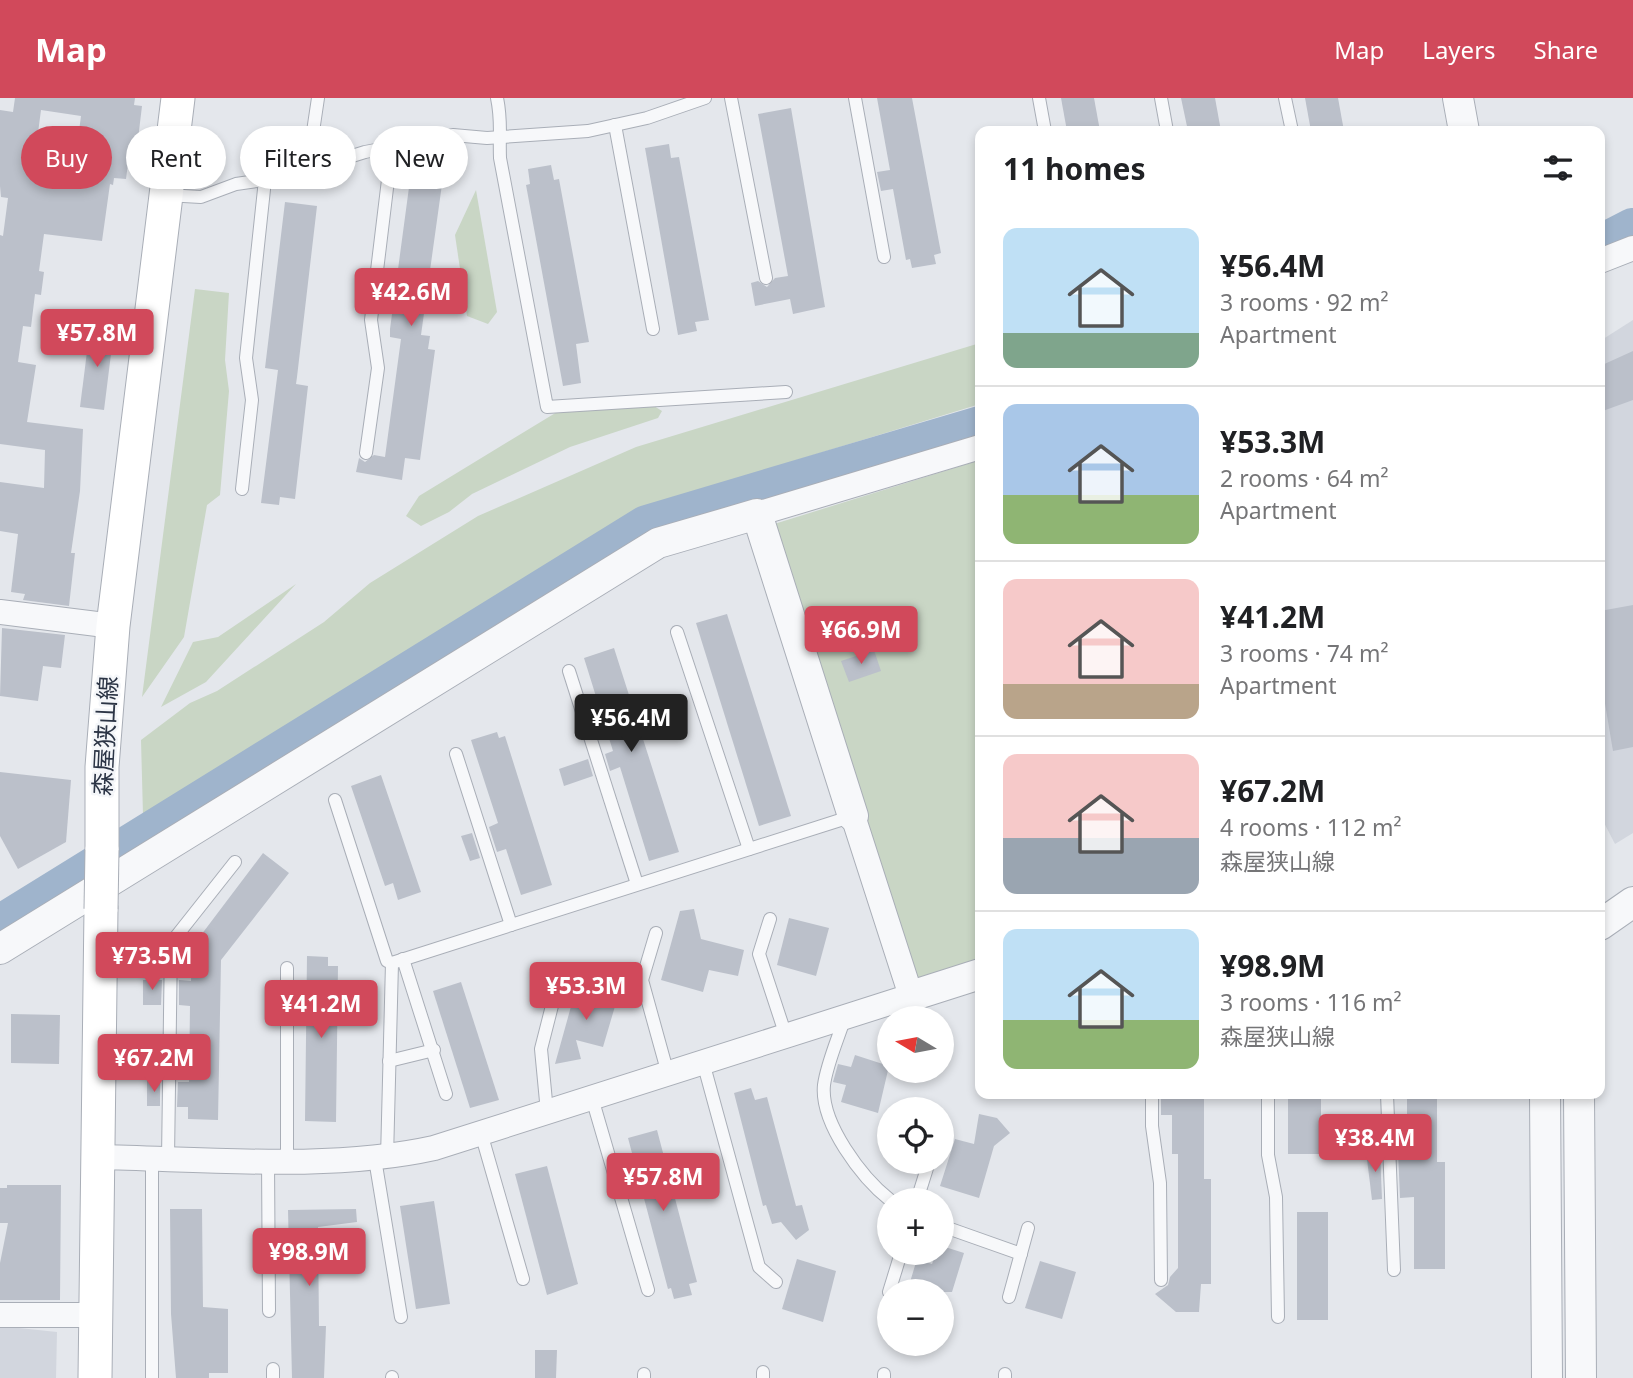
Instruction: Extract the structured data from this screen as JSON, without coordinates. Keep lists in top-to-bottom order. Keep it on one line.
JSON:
{"streets":{"main road":["森屋狭山線"]},"north":"left","page":{"header":"Map","nav":["Map","Layers","Share"],"chip":["Buy","Rent","Filters","New"],"heading":"11 homes","list":[{"name":"¥56.4M","note":"3 rooms · 92 m² · Apartment"},{"name":"¥53.3M","note":"2 rooms · 64 m² · Apartment"},{"name":"¥41.2M","note":"3 rooms · 74 m² · Apartment"},{"name":"¥67.2M","note":"4 rooms · 112 m² · 森屋狭山線"},{"name":"¥98.9M","note":"3 rooms · 116 m² · 森屋狭山線"}],"price":["¥42.6M","¥57.8M","¥66.9M","¥56.4M","¥73.5M","¥53.3M","¥41.2M","¥67.2M","¥38.4M","¥57.8M","¥98.9M"],"map_buttons":["+","−"]}}
